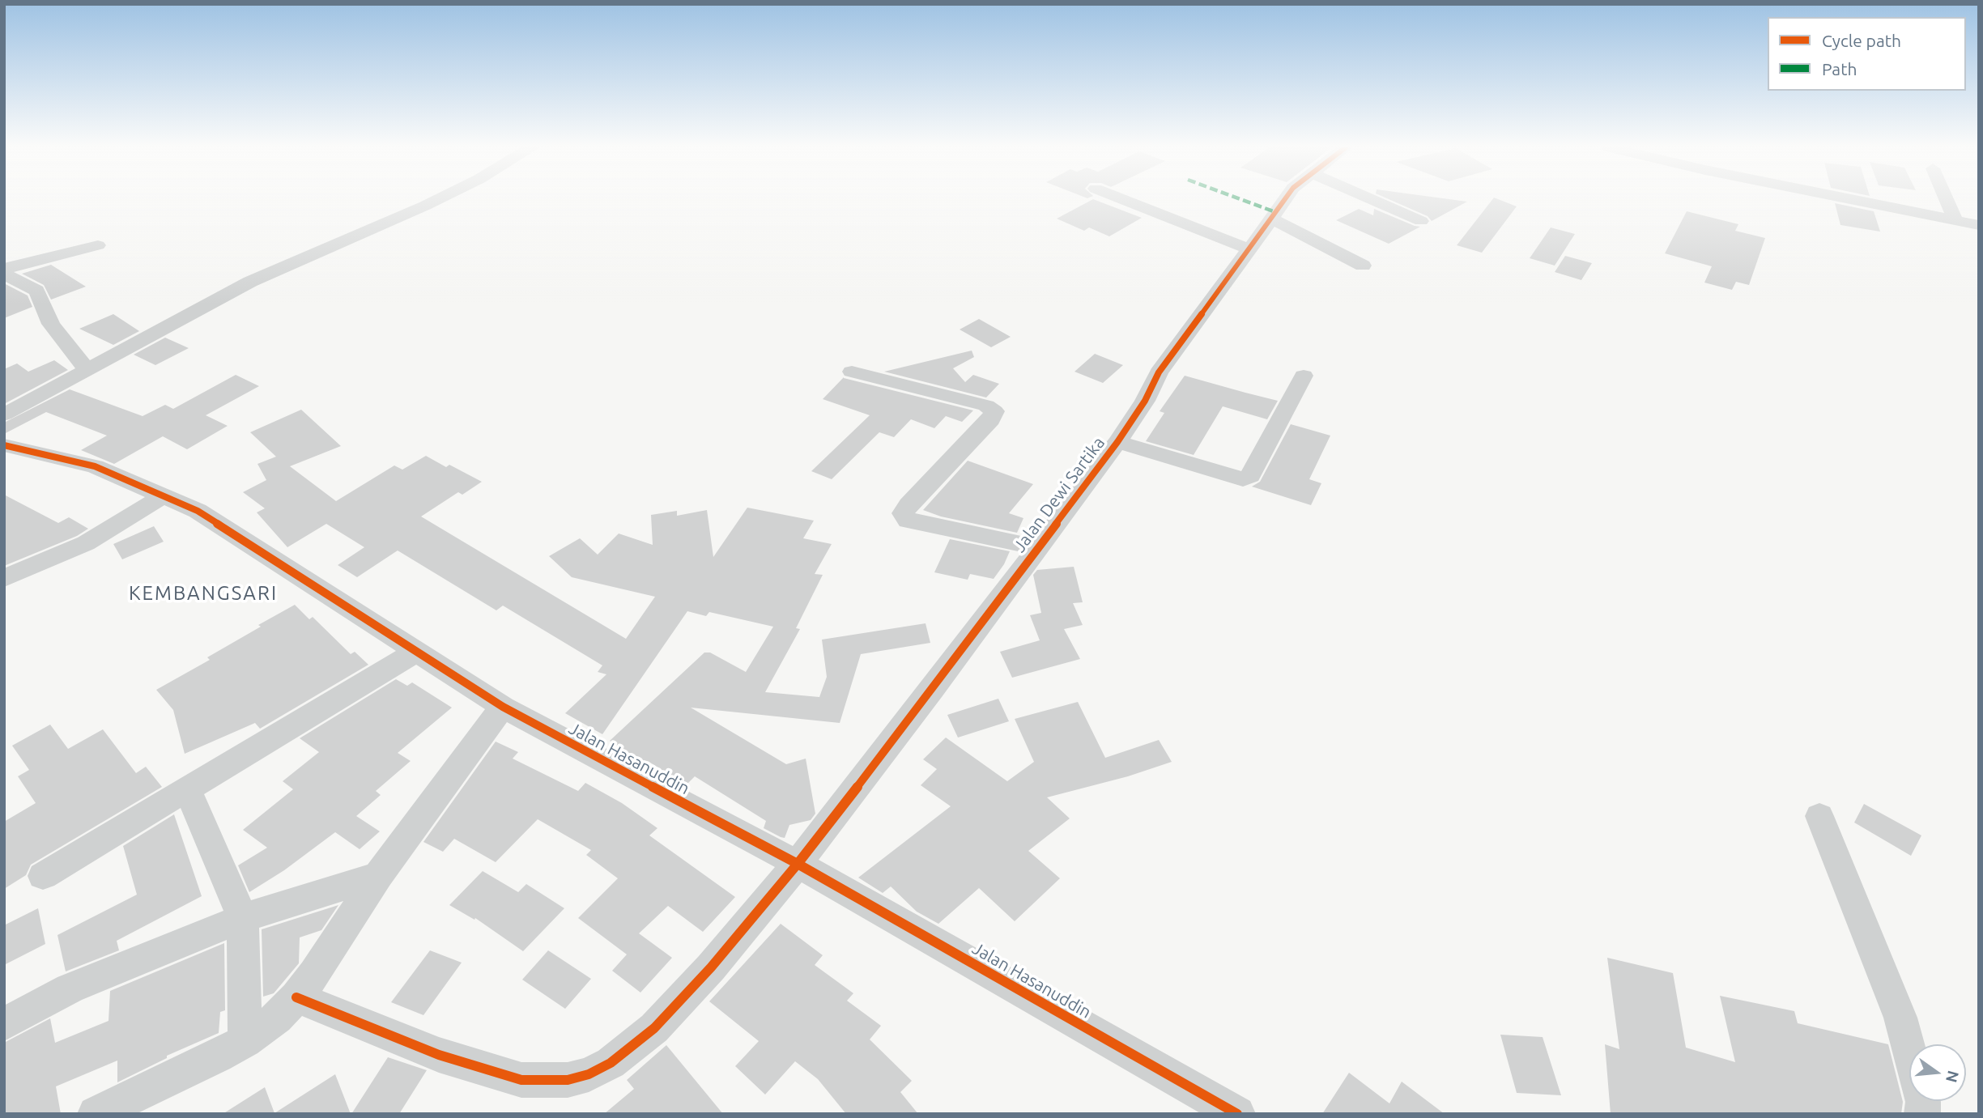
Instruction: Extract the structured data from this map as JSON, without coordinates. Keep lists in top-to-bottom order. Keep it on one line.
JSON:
{"streets":{"street":["Jalan Dewi Sartika","Jalan Hasanuddin"]},"crossings":[["Jalan Dewi Sartika","Jalan Hasanuddin"]],"districts":["KEMBANGSARI"],"legend":["Cycle path","Path"],"north":"right"}
